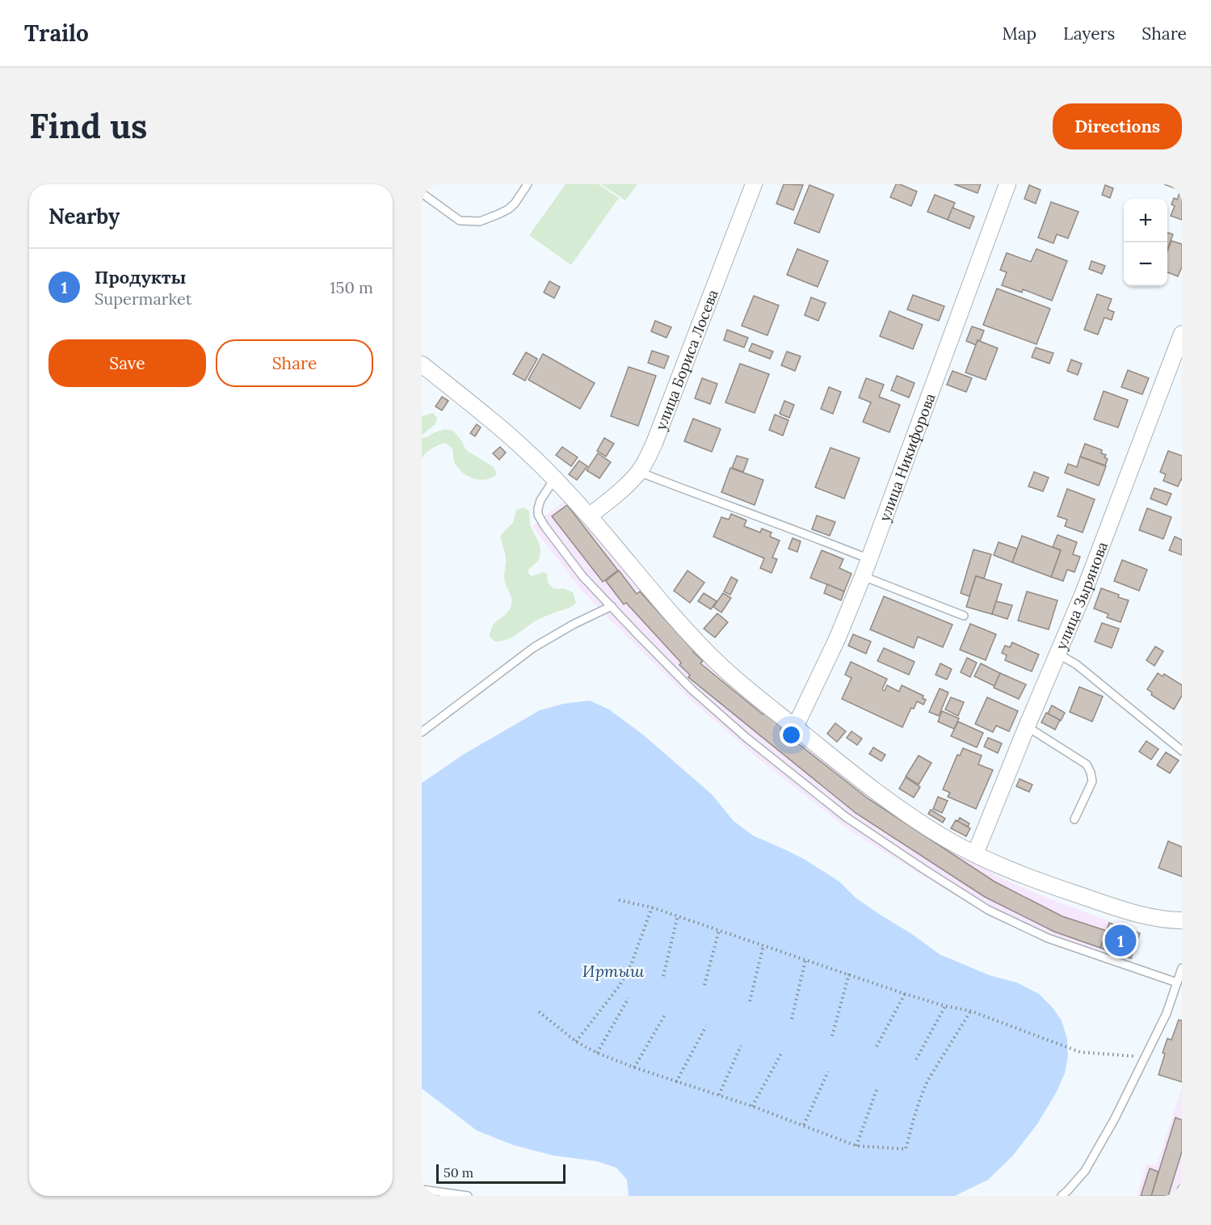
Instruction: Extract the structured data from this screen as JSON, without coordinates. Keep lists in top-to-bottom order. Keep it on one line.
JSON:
{"streets":{"street":["улица Бориса Лосева","улица Никифорова","улица Зырянова"]},"water":["Иртыш"],"scale_bar":"50 m","page":{"header":"Trailo","nav":["Map","Layers","Share"],"buttons":["Directions",["Save","Share"]],"title":"Find us","heading":"Nearby","map_buttons":["+","−"],"list":[{"mark":"1","name":"Продукты","note":"Supermarket","value":"150 m"}],"pins":"1","scale":"50 m"}}
